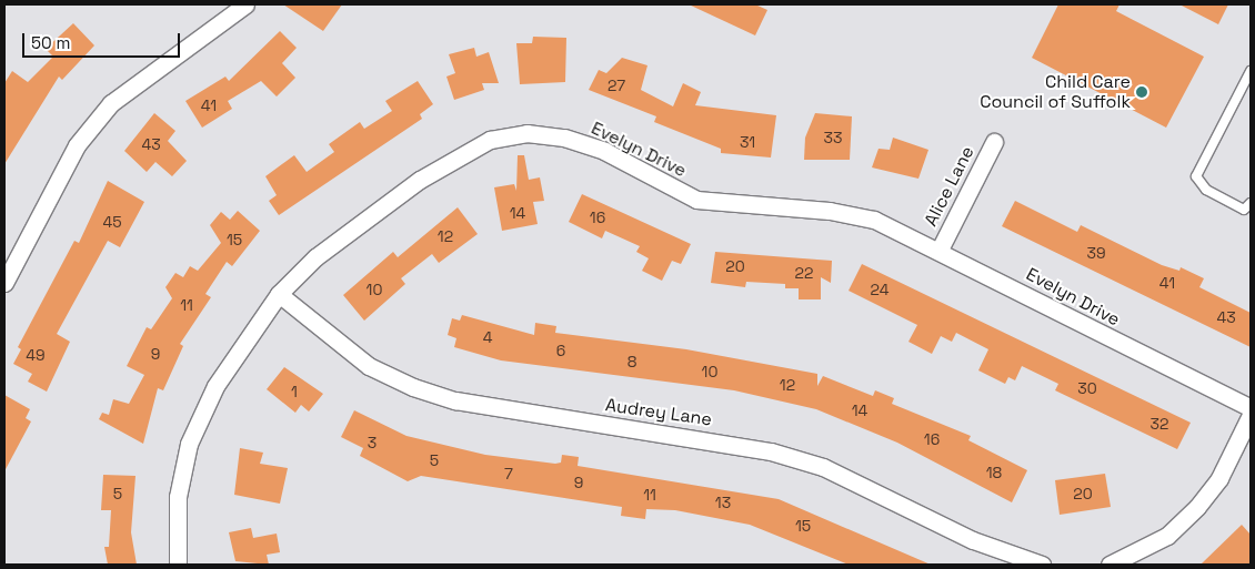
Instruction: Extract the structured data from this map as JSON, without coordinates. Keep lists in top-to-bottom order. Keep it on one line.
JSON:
{"streets":{"street":["Evelyn Drive","Alice Lane","Audrey Lane"]},"crossings":[["Evelyn Drive","Alice Lane"],["Evelyn Drive","Audrey Lane"]],"places":["Child Care Council of Suffolk"],"house_numbers":["27","41","33","31","43","14","16","45","12","15","39","20","22","41","10","24","11","43","4","6","9","49","8","10","12","30","1","14","32","16","3","5","18","7","9","5","20","11","13","15"],"scale_bar":"50 m"}
